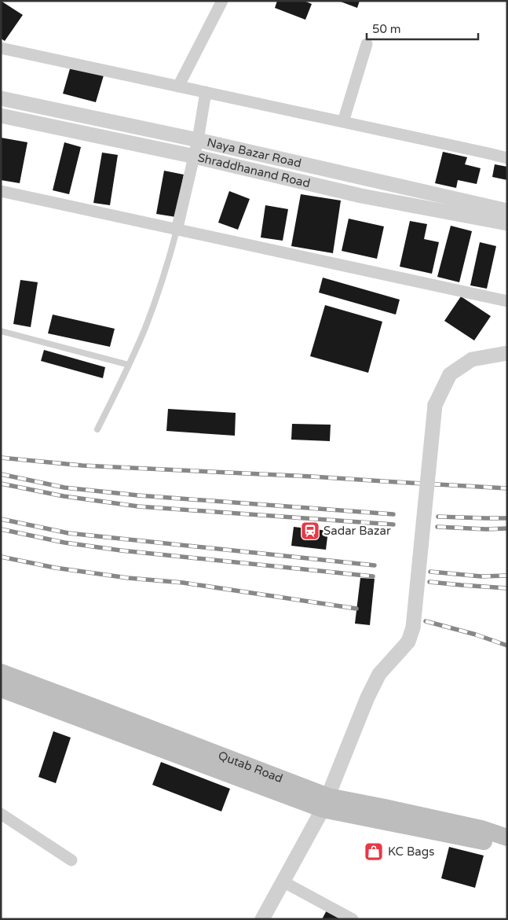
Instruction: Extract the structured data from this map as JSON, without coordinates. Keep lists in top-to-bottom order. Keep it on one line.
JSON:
{"streets":{"main road":["Qutab Road"],"street":["Naya Bazar Road","Shraddhanand Road"]},"places":{"station":["Sadar Bazar"],"shop":["KC Bags"]},"scale_bar":"50 m"}
